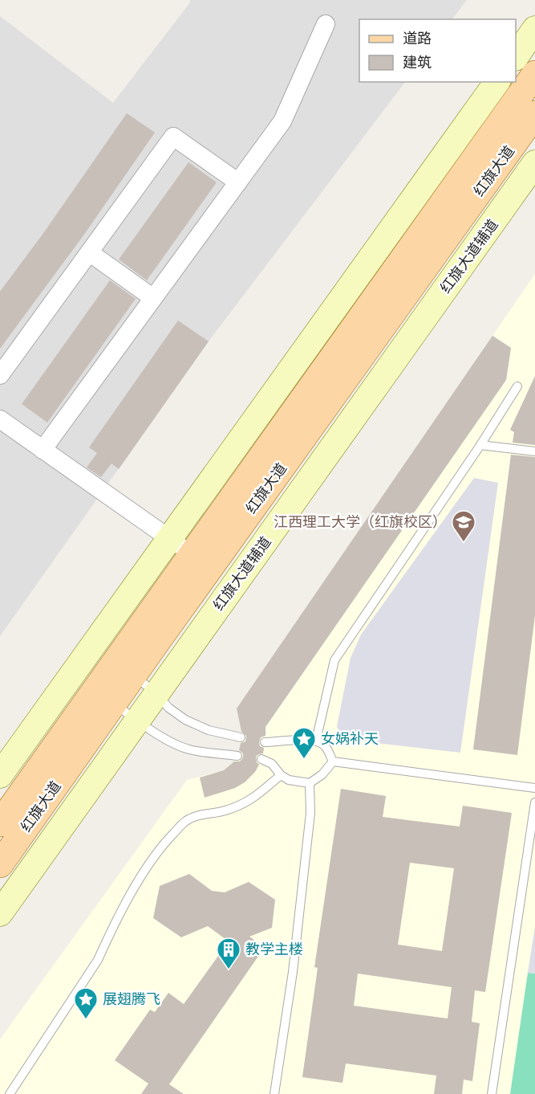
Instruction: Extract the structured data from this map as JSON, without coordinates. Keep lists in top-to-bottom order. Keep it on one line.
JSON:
{"streets":{"main road":["红旗大道","红旗大道辅道"]},"places":{"school or university":["江西理工大学（红旗校区）"],"place":["女娲补天","展翅腾飞"],"building":["教学主楼"]},"legend":["道路","建筑"]}
